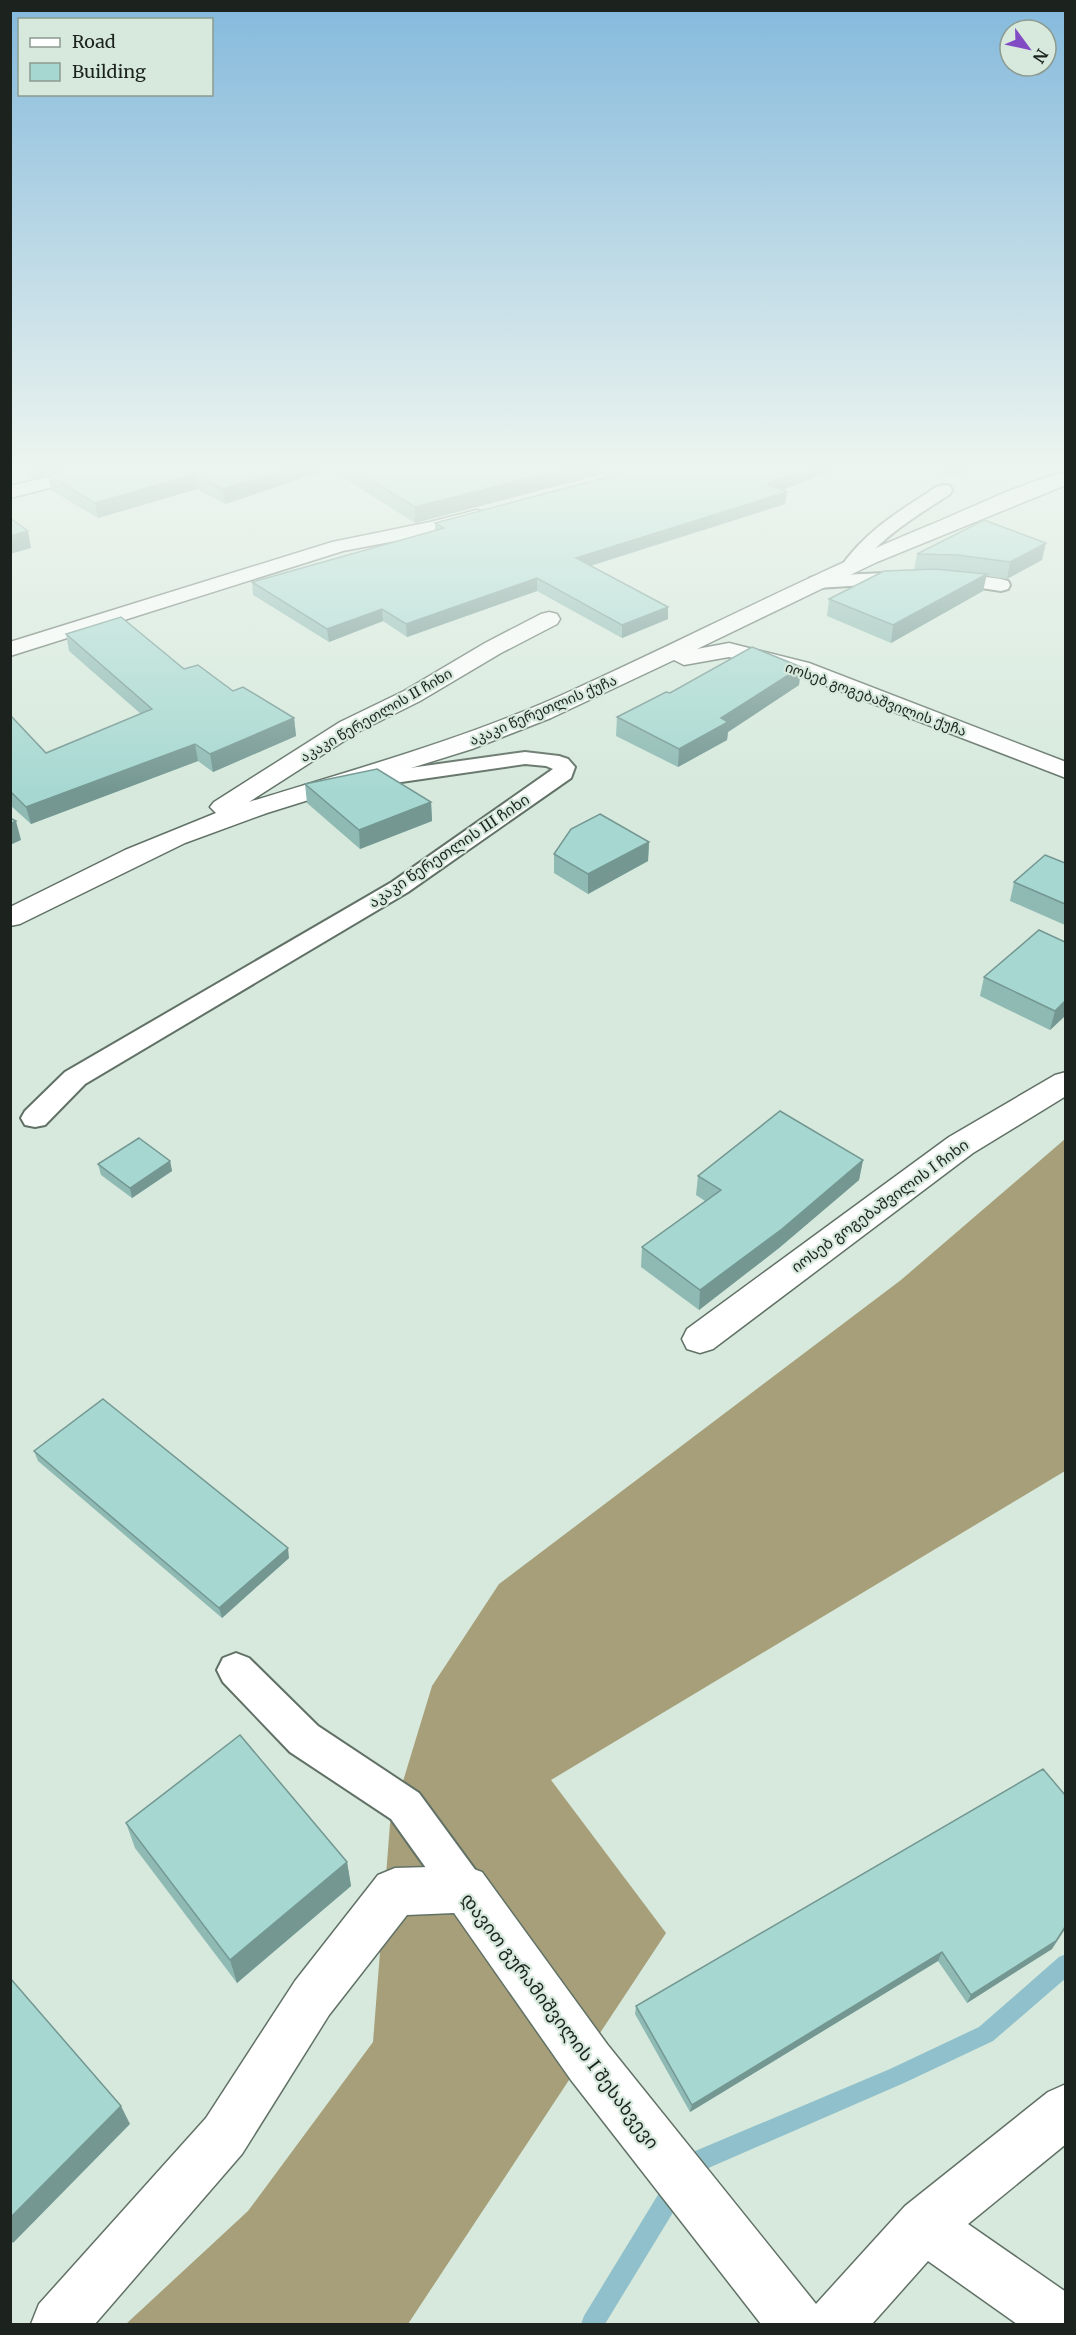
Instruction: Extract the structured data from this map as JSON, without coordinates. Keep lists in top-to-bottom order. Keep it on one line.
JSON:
{"streets":{"street":["იოსებ გოგებაშვილის ქუჩა","აკაკი წერეთლის ქუჩა","აკაკი წერეთლის II ჩიხი","იოსებ გოგებაშვილის I ჩიხი","დავით გურამიშვილის I შესახვევი"],"lane":["აკაკი წერეთლის III ჩიხი"]},"crossings":[["იოსებ გოგებაშვილის ქუჩა","აკაკი წერეთლის ქუჩა"],["აკაკი წერეთლის ქუჩა","აკაკი წერეთლის II ჩიხი"],["აკაკი წერეთლის ქუჩა","აკაკი წერეთლის III ჩიხი"]],"legend":["Road","Building"],"north":"bottom right"}
